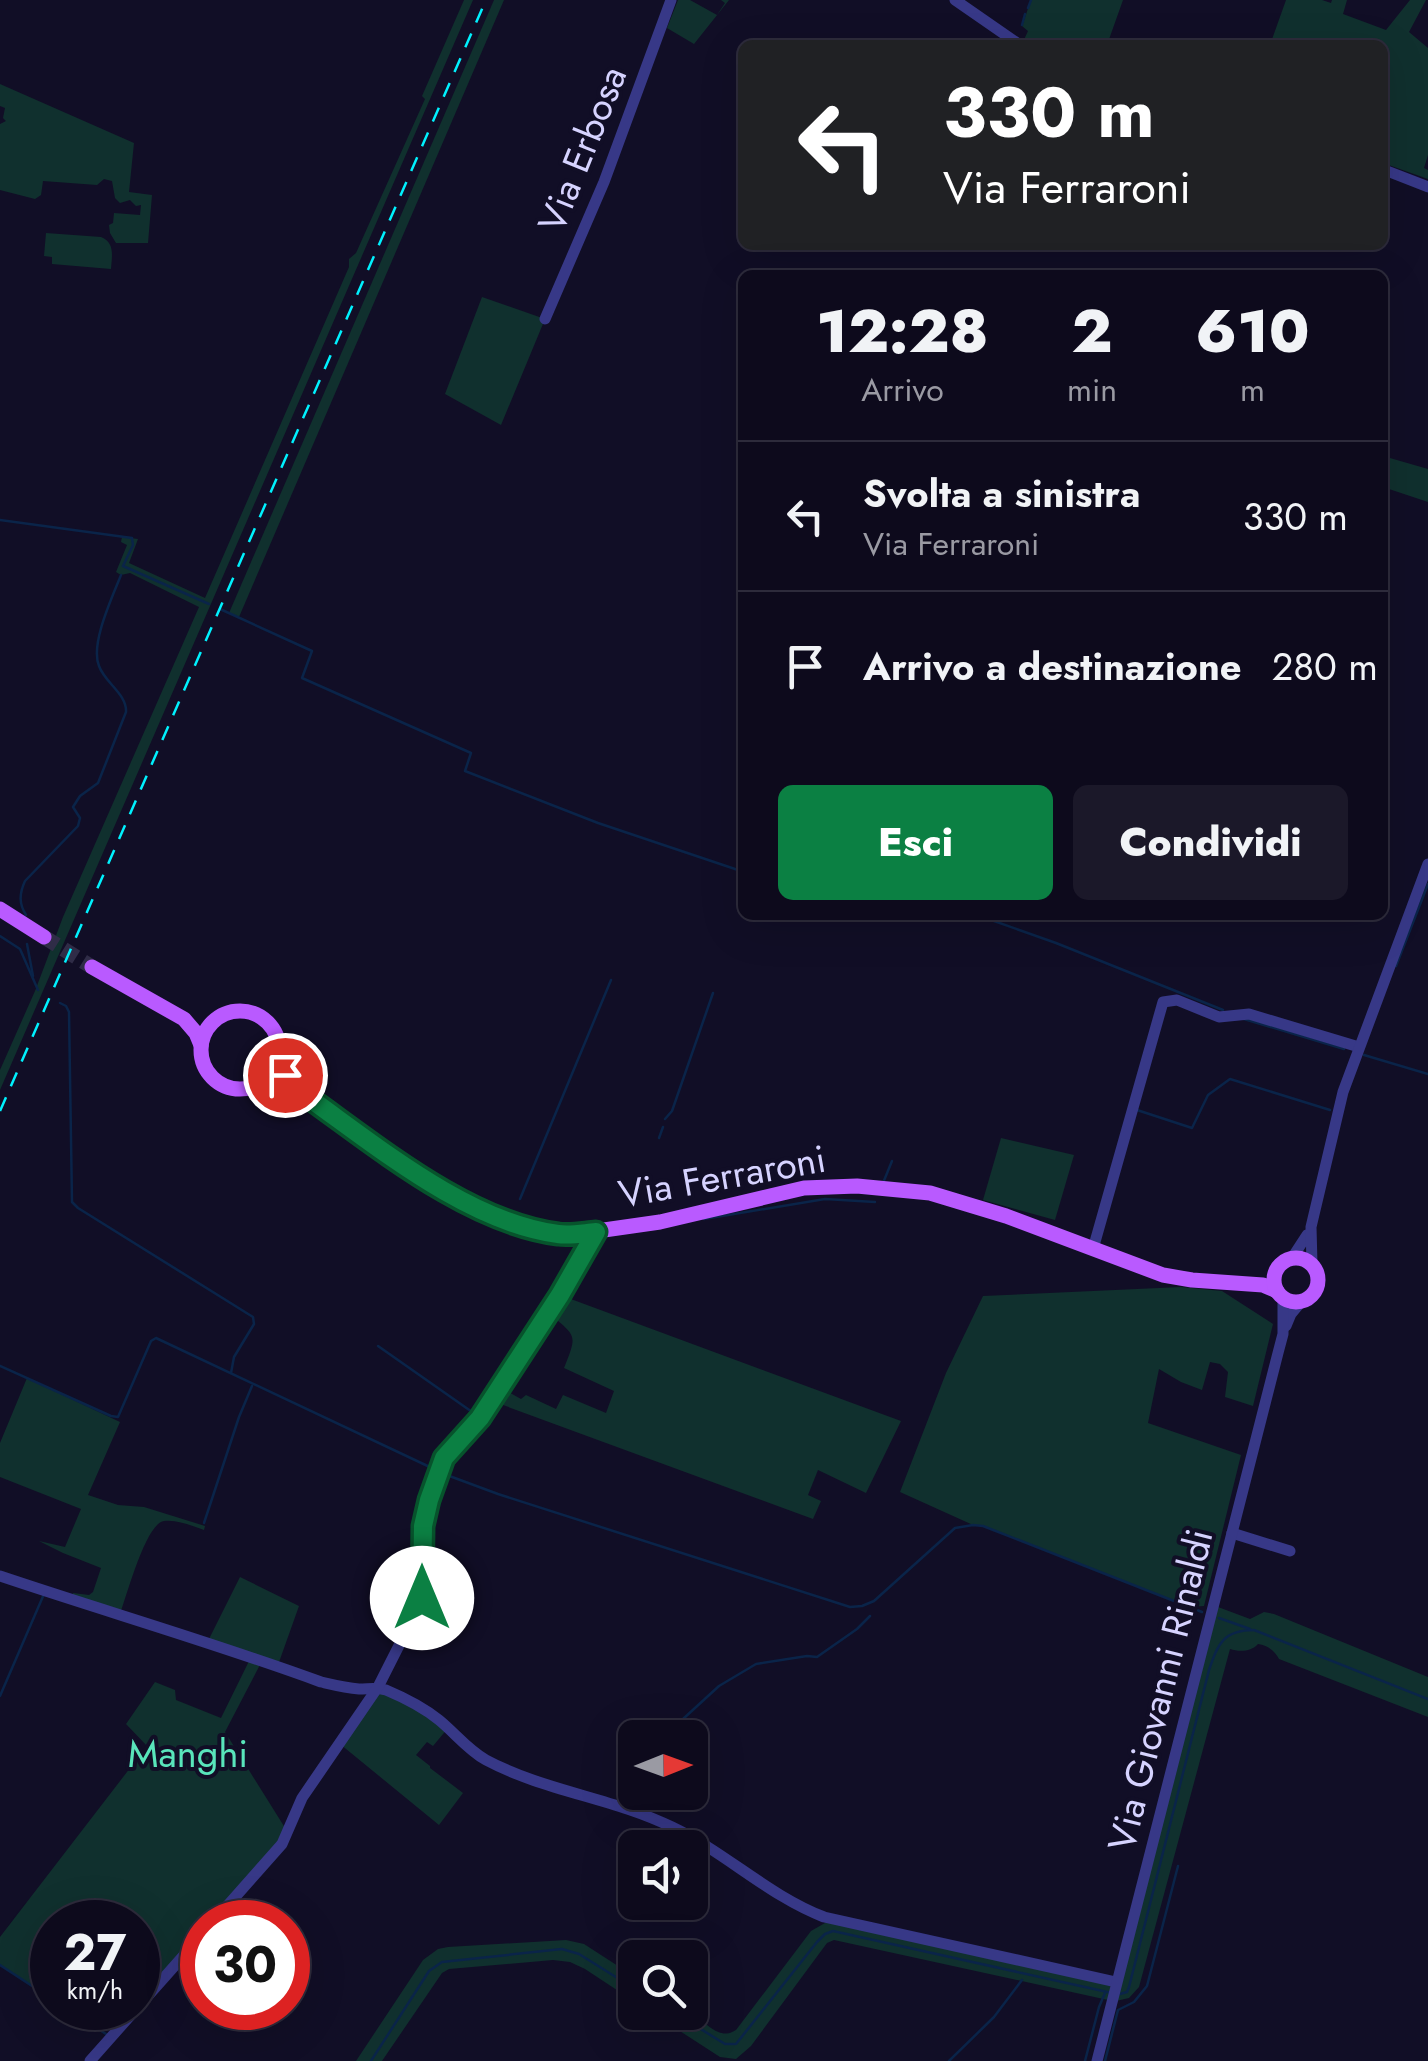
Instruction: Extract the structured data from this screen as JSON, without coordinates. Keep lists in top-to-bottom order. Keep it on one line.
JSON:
{"streets":{"main road":["Via Ferraroni"],"street":["Via Erbosa","Via Giovanni Rinaldi"]},"crossings":[["Via Ferraroni","Via Giovanni Rinaldi"]],"parks":["Manghi"],"north":"right","page":{"turn":["330 m","Via Ferraroni"],"eta":["12:28","Arrivo","2","min","610","m"],"list":[{"name":"Svolta a sinistra","note":"Via Ferraroni","value":"330 m"},{"name":"Arrivo a destinazione","value":"280 m"}],"buttons":["Esci","Condividi"],"speed":"27 km/h","limit":"30"}}
